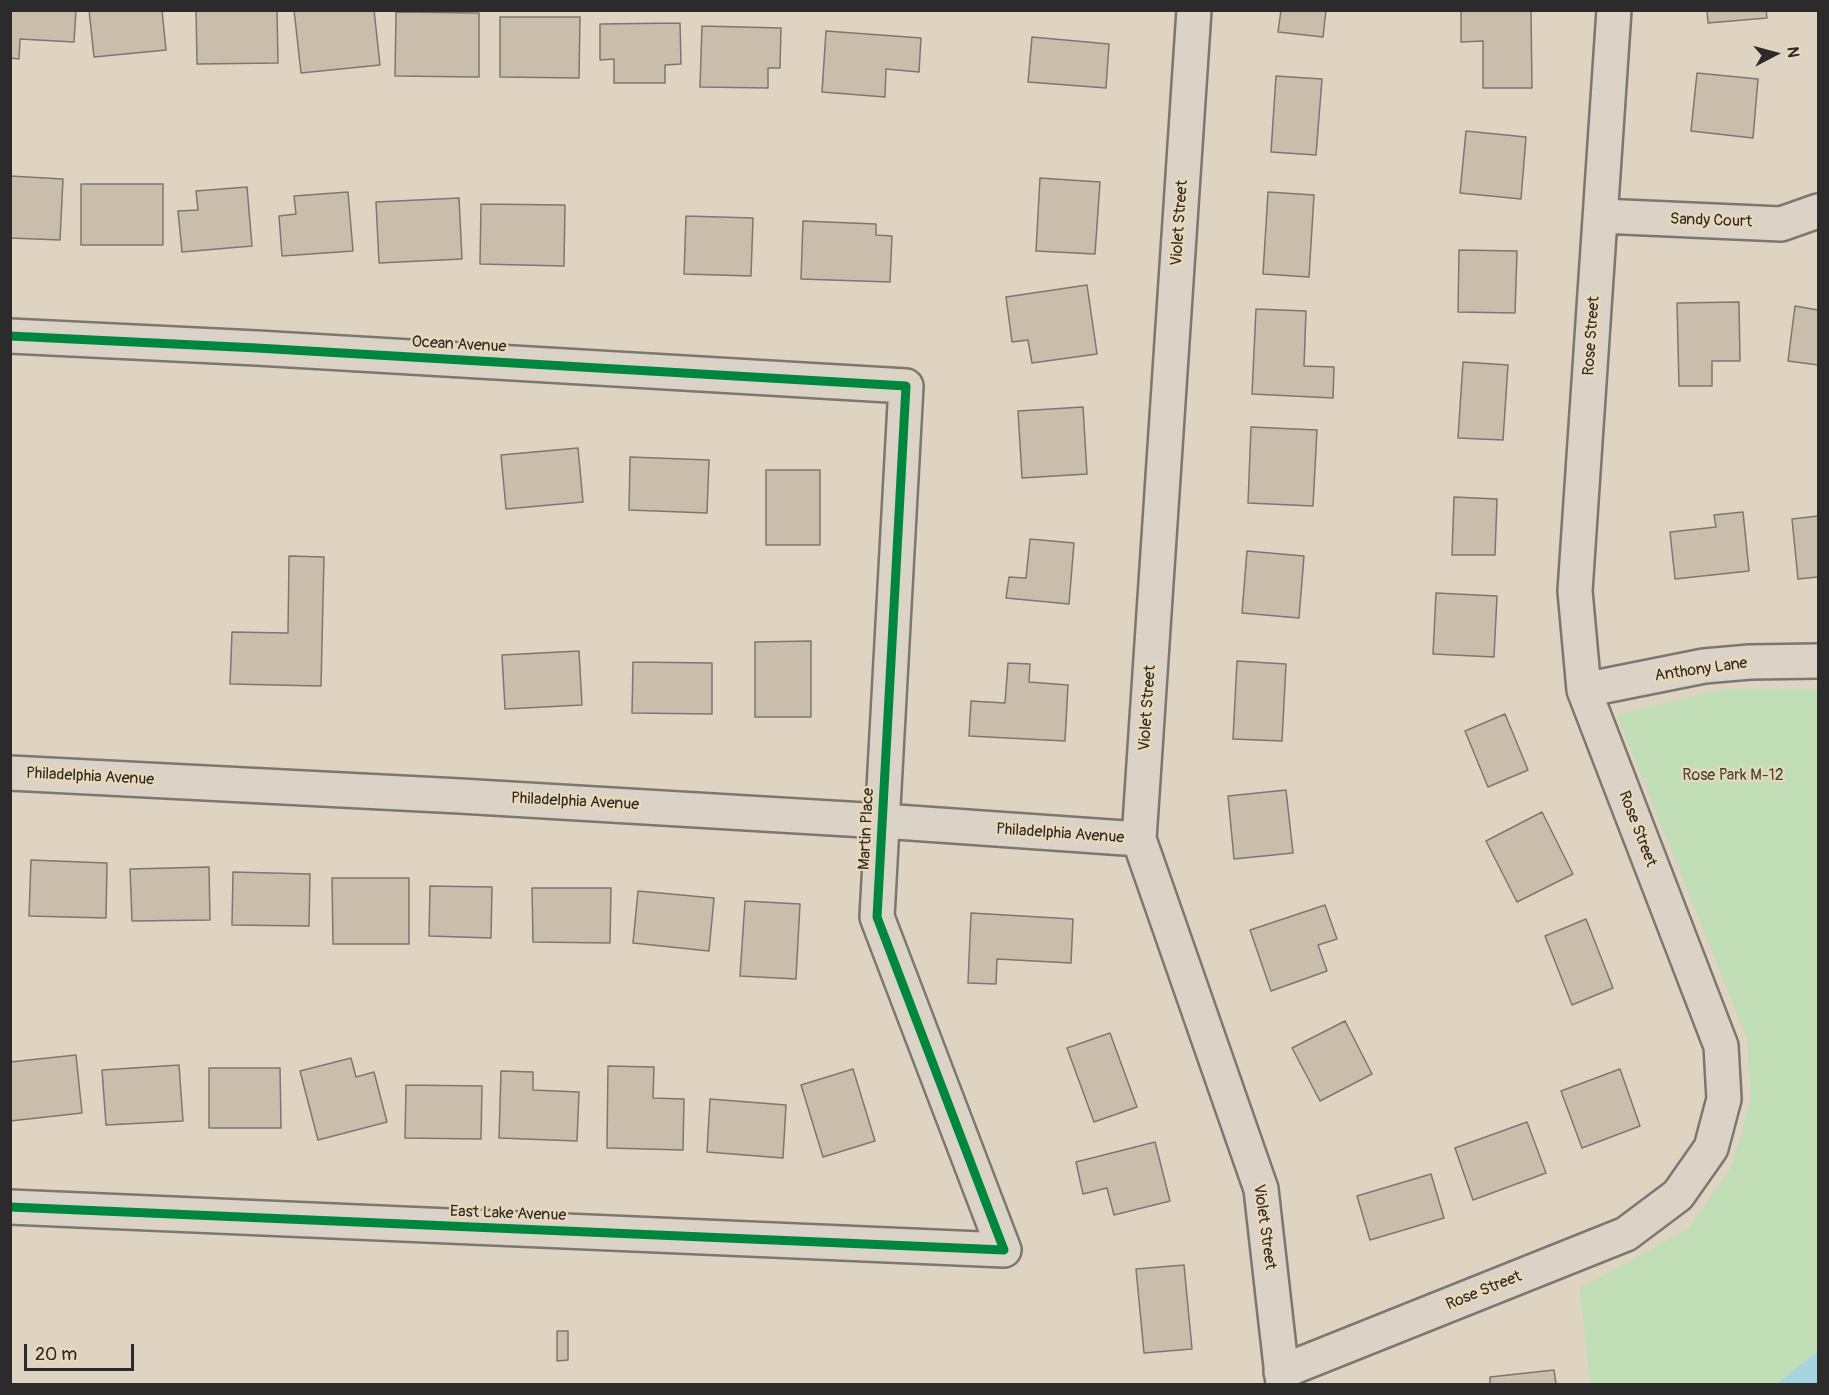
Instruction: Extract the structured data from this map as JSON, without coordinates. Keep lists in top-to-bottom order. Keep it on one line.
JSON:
{"streets":{"street":["Sandy Court","Violet Street","Rose Street","Ocean Avenue","Anthony Lane","Philadelphia Avenue","Martin Place","East Lake Avenue"]},"crossings":[["Sandy Court","Rose Street"],["Violet Street","Rose Street"],["Violet Street","Philadelphia Avenue"],["Rose Street","Anthony Lane"],["Ocean Avenue","Martin Place"],["Philadelphia Avenue","Martin Place"],["Martin Place","East Lake Avenue"]],"parks":["Rose Park M-12"],"scale_bar":"20 m","north":"right"}
